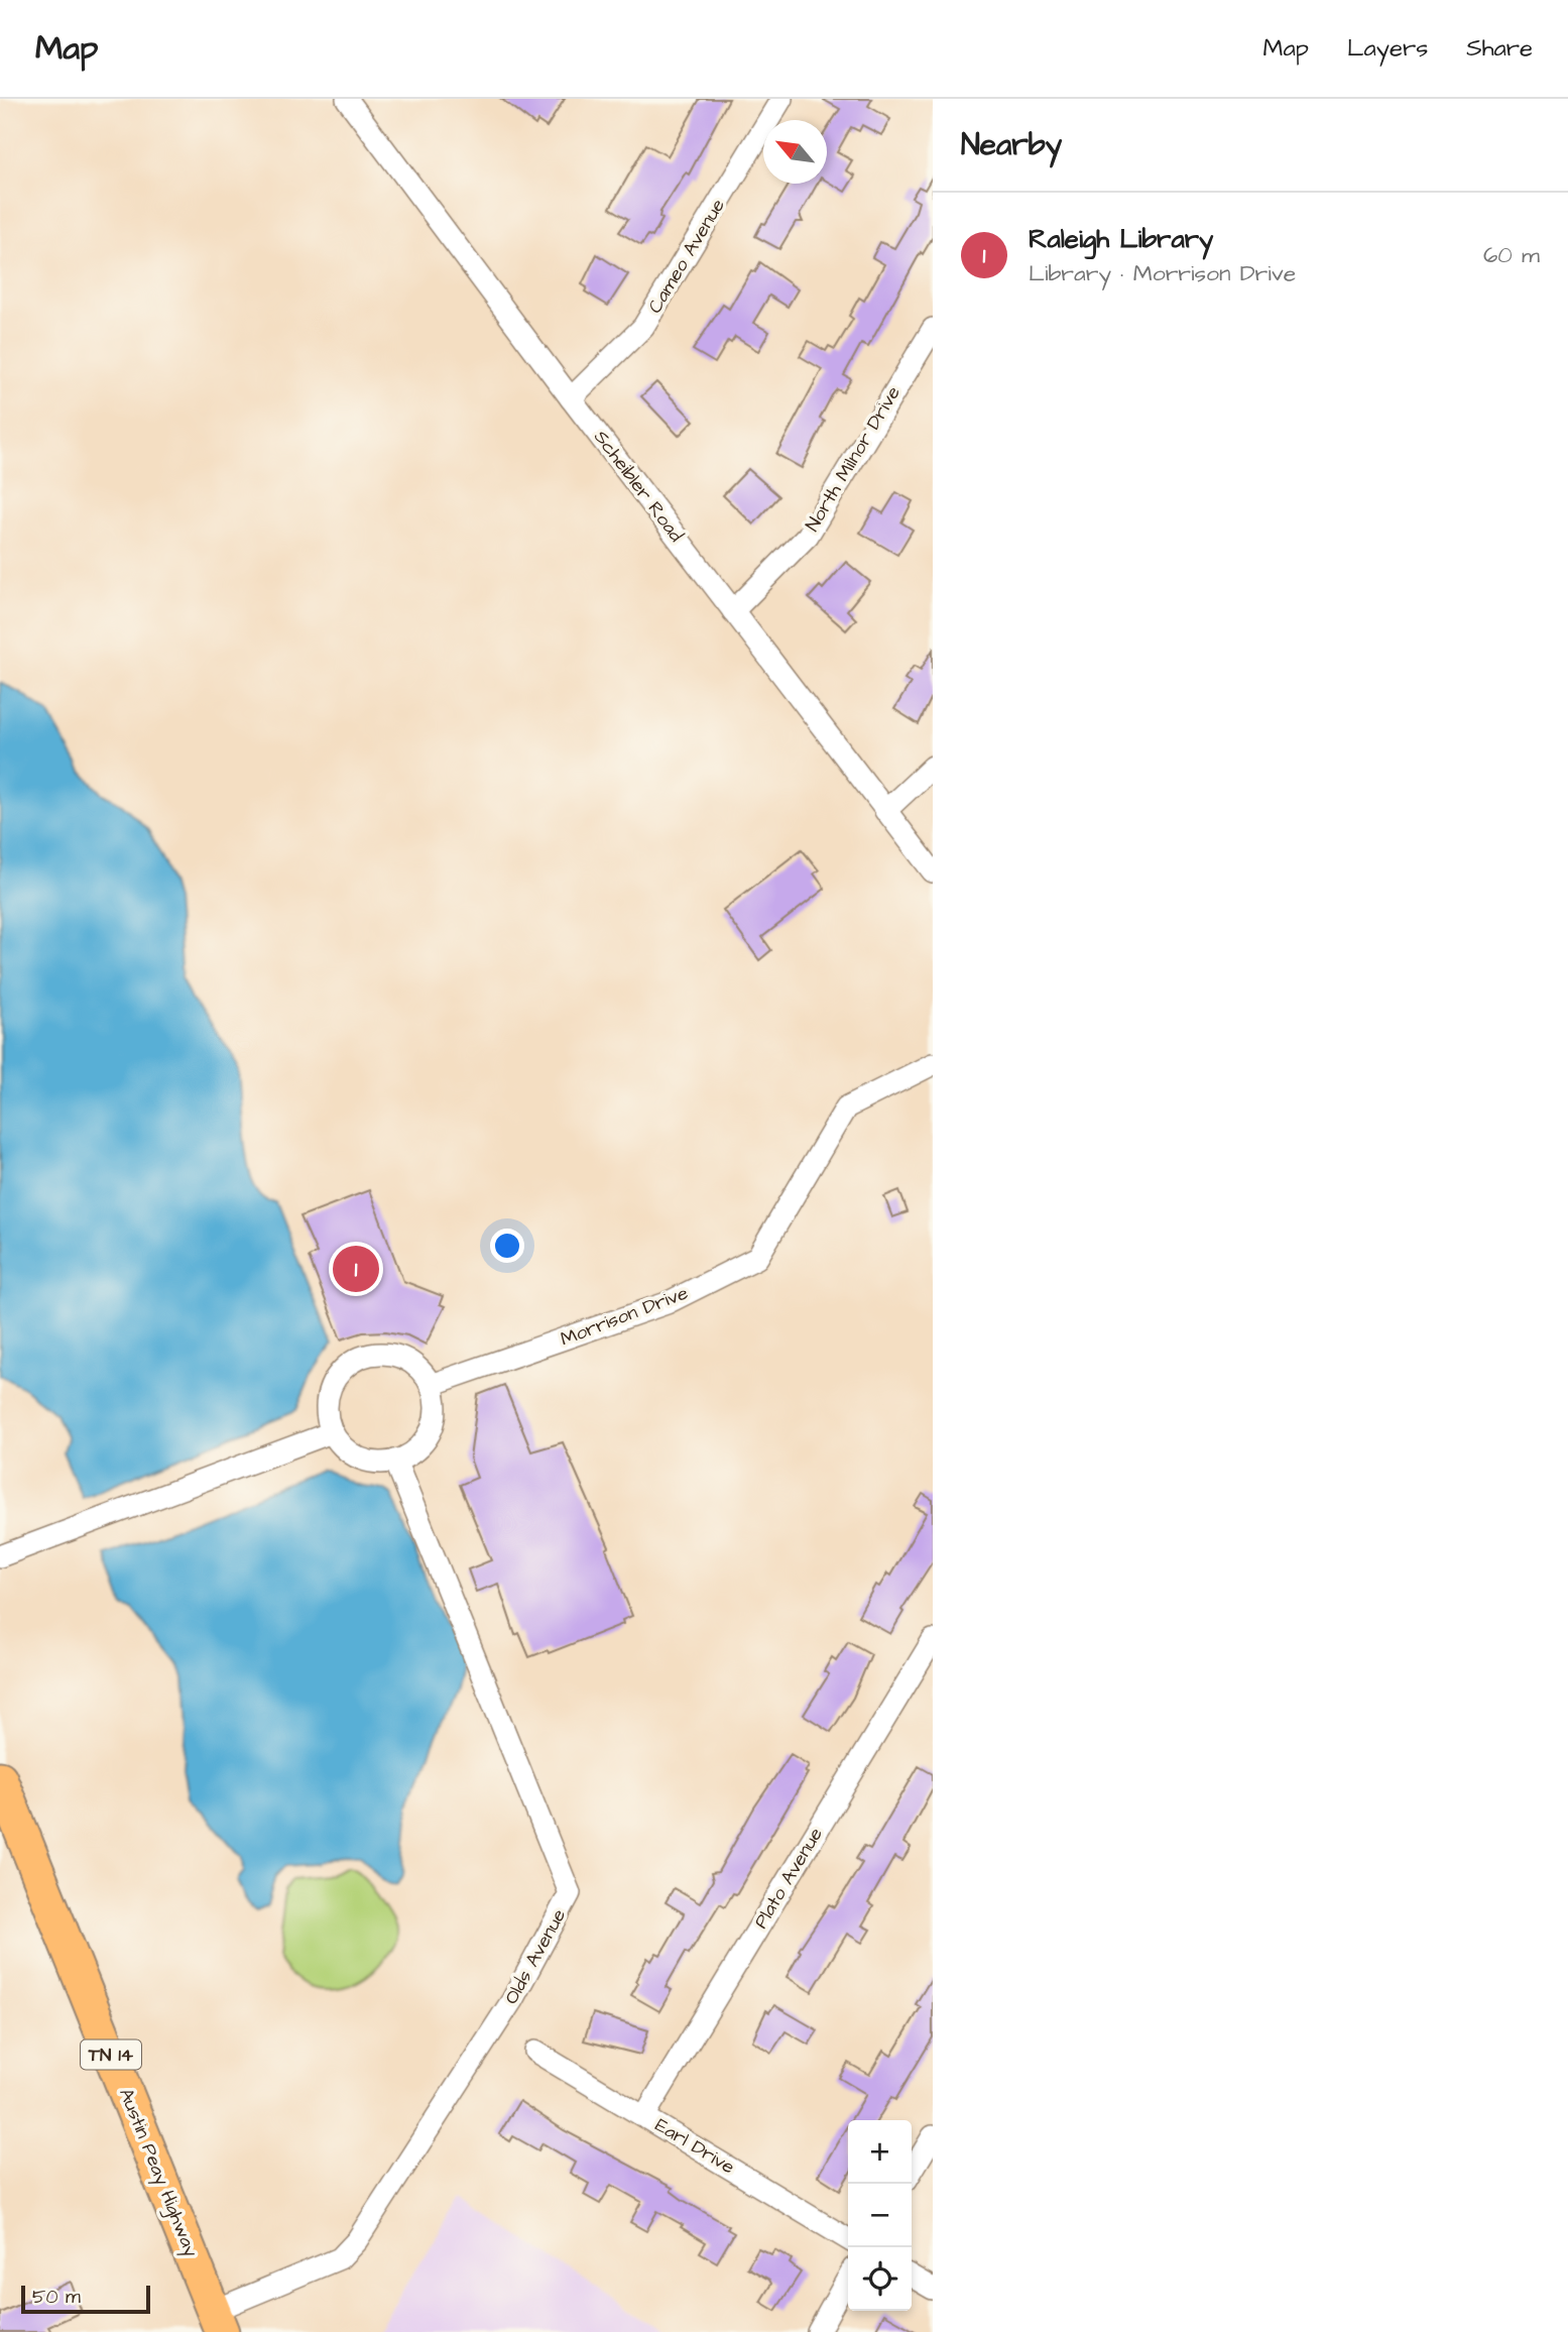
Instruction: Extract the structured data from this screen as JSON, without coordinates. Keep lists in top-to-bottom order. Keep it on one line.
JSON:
{"streets":{"main road":["TN 14","Austin Peay Highway"],"street":["Cameo Avenue","North Milnor Drive","Scheibler Road","Morrison Drive","Plato Avenue","Olds Avenue","Earl Drive"]},"crossings":[["Cameo Avenue","Scheibler Road"],["North Milnor Drive","Scheibler Road"],["Morrison Drive","Olds Avenue"],["Plato Avenue","Earl Drive"],["Olds Avenue","Austin Peay Highway"]],"scale_bar":"50 m","north":"top left","page":{"header":"Map","nav":["Map","Layers","Share"],"heading":"Nearby","list":[{"mark":"1","name":"Raleigh Library","note":"Library · Morrison Drive","value":"60 m"}],"pins":"1","map_buttons":["+","−"],"scale":"50 m"}}
